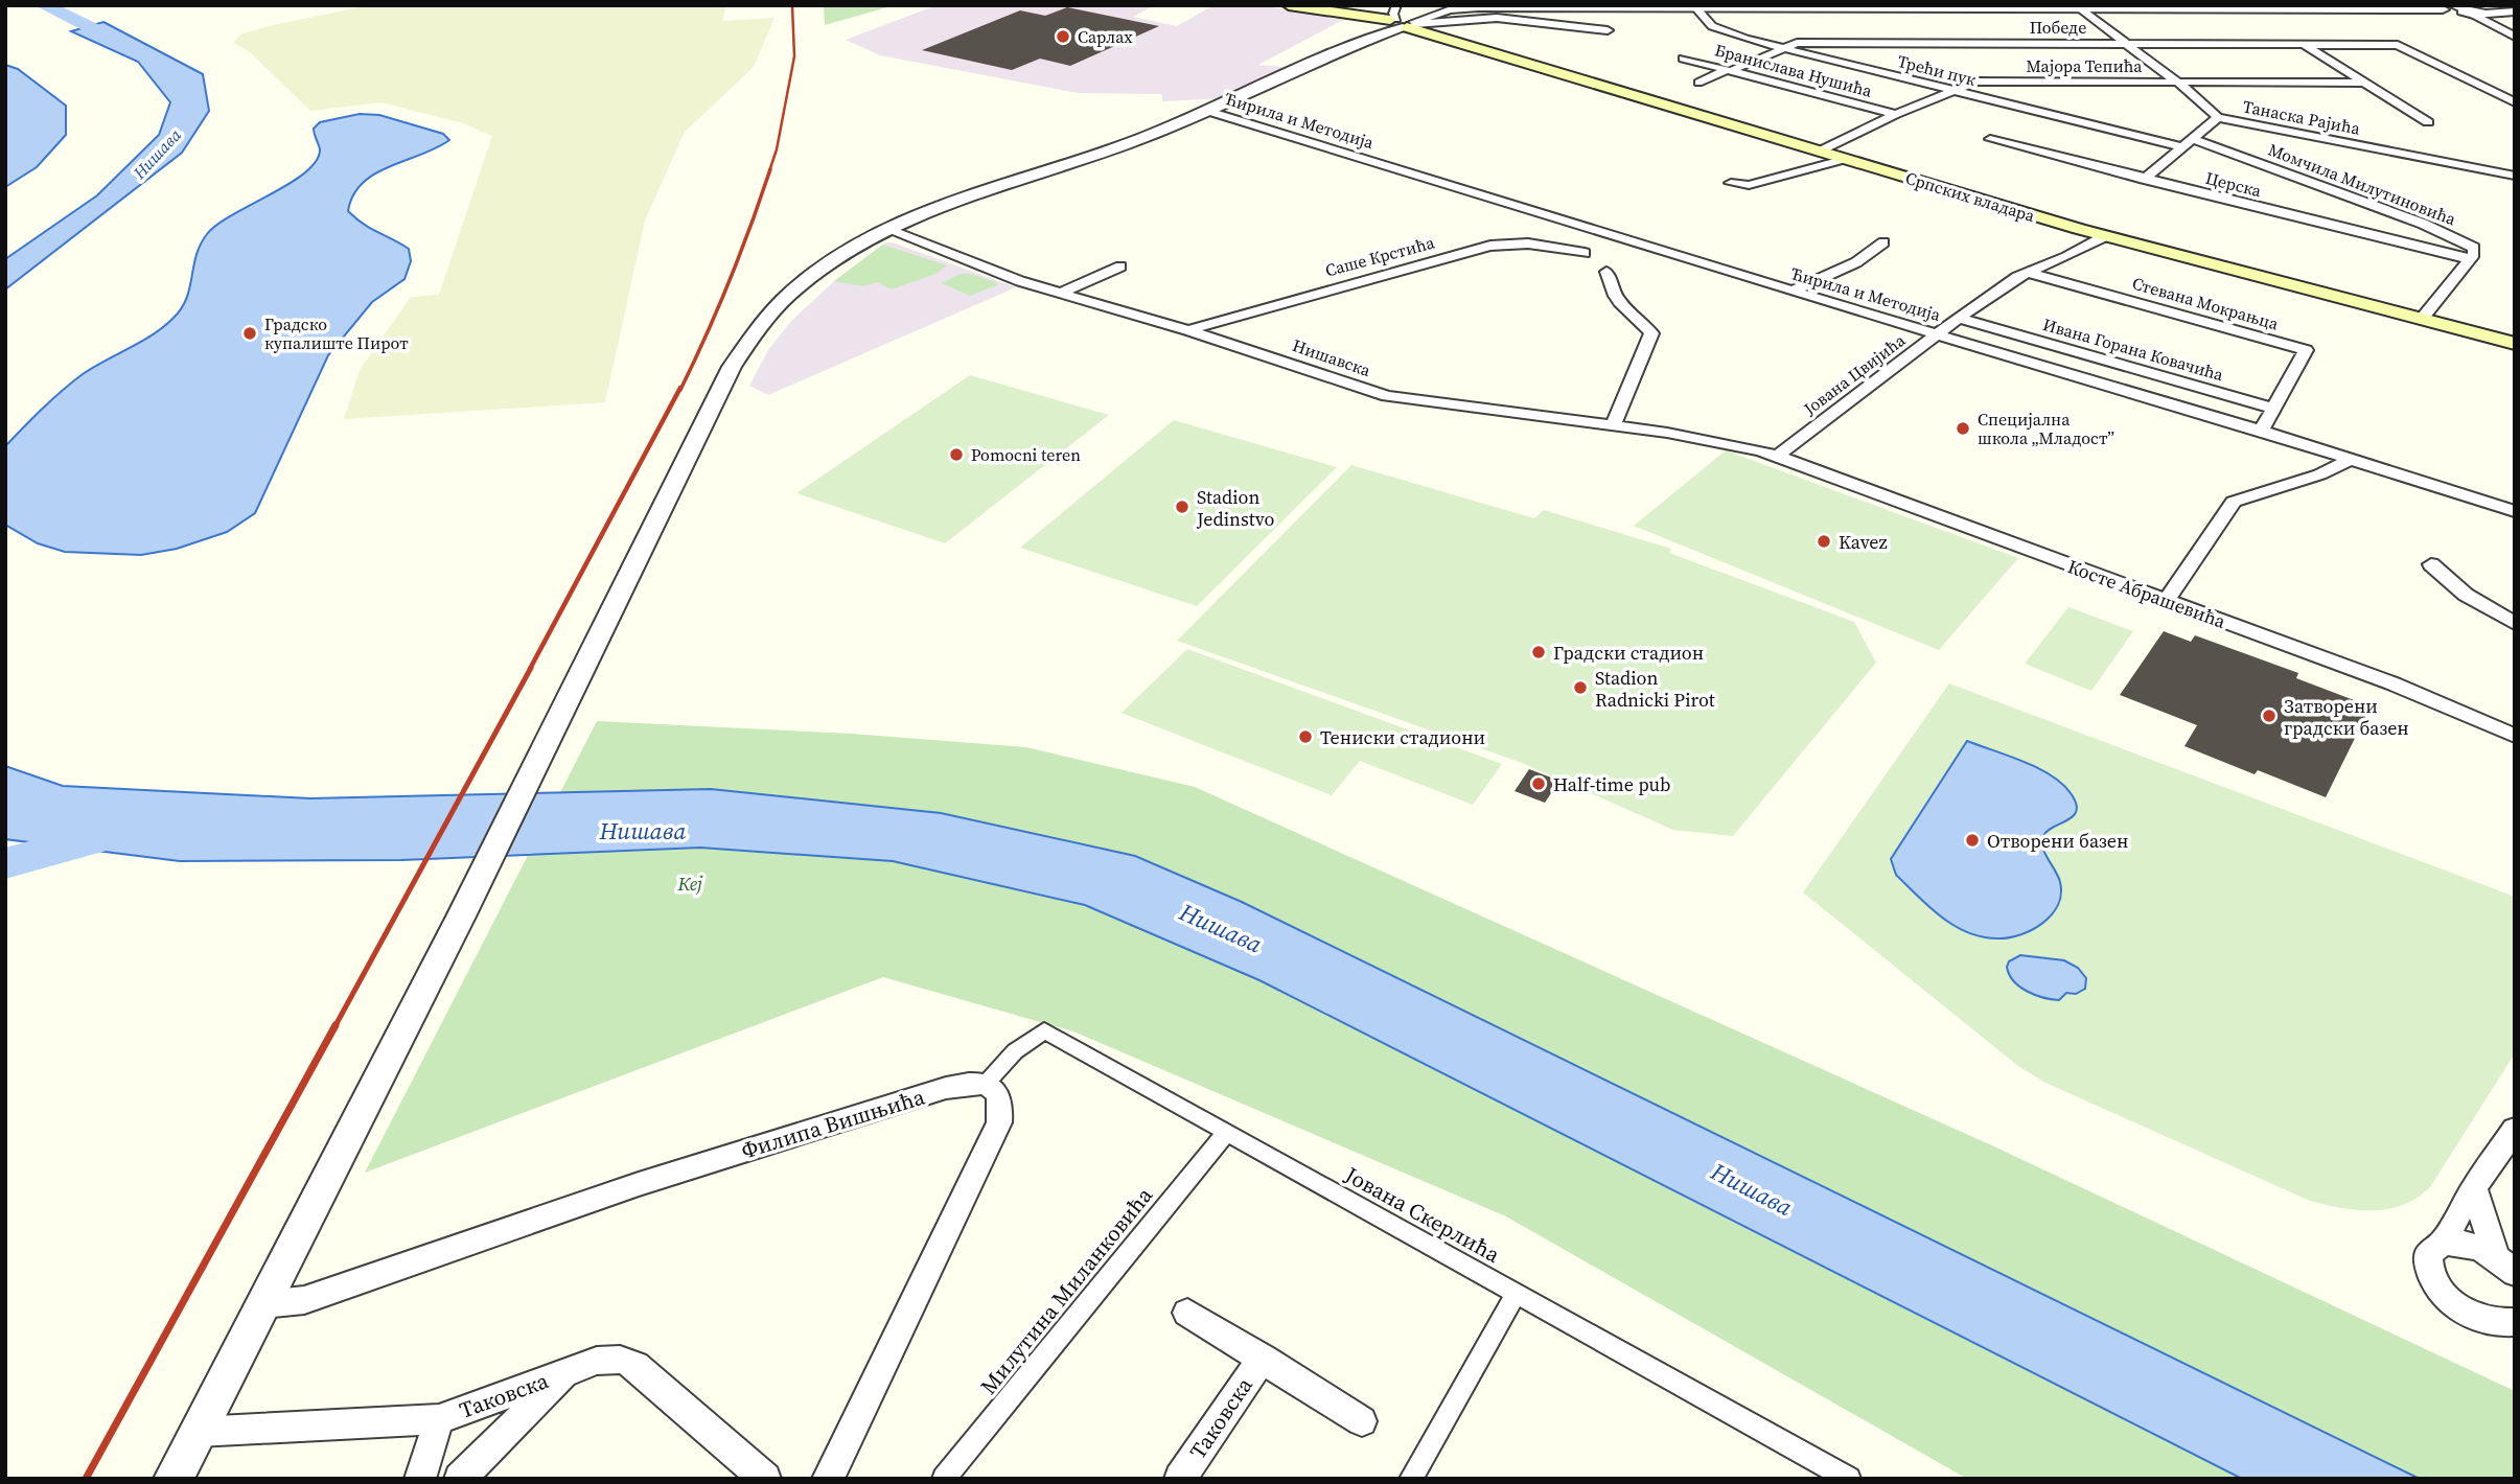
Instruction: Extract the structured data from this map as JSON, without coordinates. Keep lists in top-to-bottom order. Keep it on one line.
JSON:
{"streets":{"main road":["Српских владара"],"street":["Победе","Мајора Тепића","Бранислава Нушића","Трећи пук","Танаска Рајића","Ћирила и Методија","Церска","Момчила Милутиновића","Саше Крстића","Стевана Мокрањца","Ивана Горана Ковачића","Нишавска","Јована Цвијића","Косте Абрашевића","Филипа Вишњића","Јована Скерлића","Милутина Миланковића","Таковска"]},"crossings":[["Победе","Бранислава Нушића"],["Победе","Трећи пук"],["Победе","Танаска Рајића"],["Мајора Тепића","Бранислава Нушића"],["Мајора Тепића","Трећи пук"],["Мајора Тепића","Танаска Рајића"],["Мајора Тепића","Српских владара"],["Трећи пук","Момчила Милутиновића"],["Ћирила и Методија","Јована Цвијића"],["Церска","Момчила Милутиновића"],["Српских владара","Јована Цвијића"],["Саше Крстића","Нишавска"],["Стевана Мокрањца","Ивана Горана Ковачића"],["Стевана Мокрањца","Јована Цвијића"],["Ивана Горана Ковачића","Јована Цвијића"],["Нишавска","Јована Цвијића"],["Нишавска","Косте Абрашевића"],["Јована Цвијића","Косте Абрашевића"],["Филипа Вишњића","Јована Скерлића"],["Јована Скерлића","Милутина Миланковића"]],"water":["Нишава"],"parks":["Кеј"],"places":["Сарлах","Градско купалиште Пирот","Специјална школа „Младост”","Pomocni teren","Stadion Jedinstvo","Kavez","Градски стадион","Stadion Radnicki Pirot","Затворени градски базен","Тениски стадиони","Half-time pub","Отворени базен"]}
